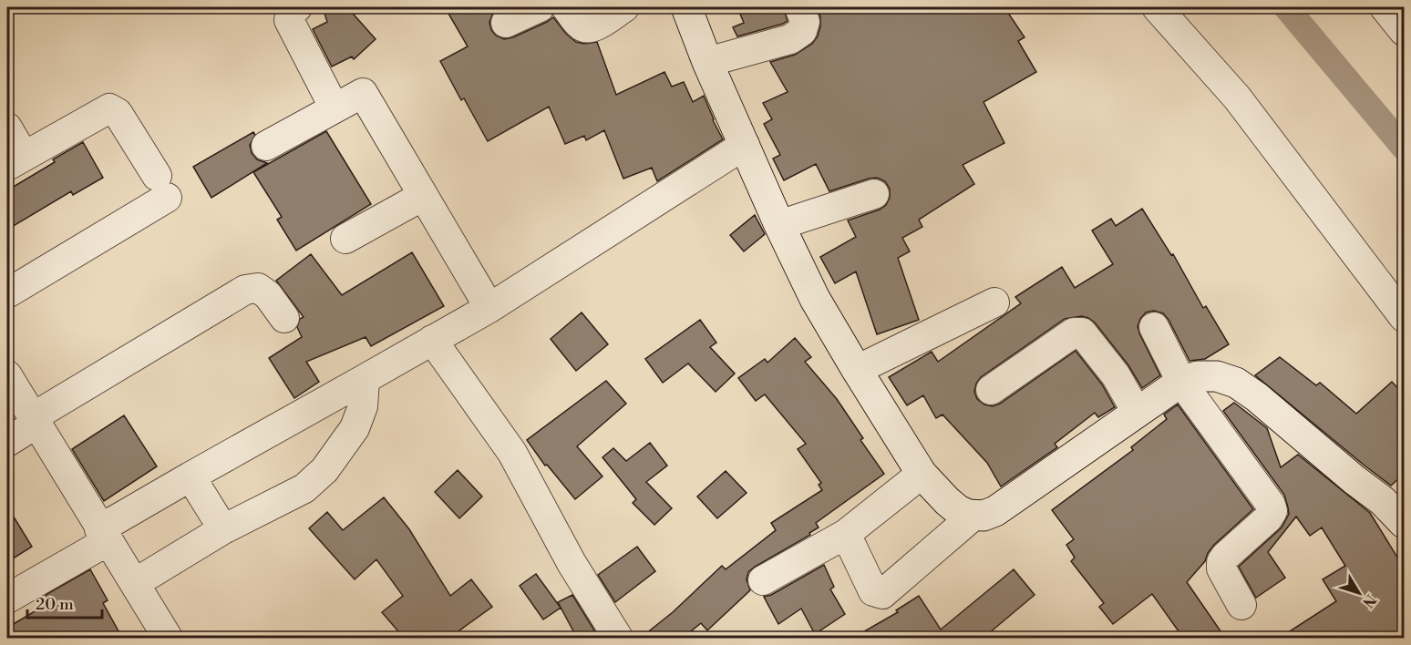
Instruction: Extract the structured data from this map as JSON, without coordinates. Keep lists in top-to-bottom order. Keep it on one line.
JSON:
{"scale_bar":"20 m","north":"bottom right"}
